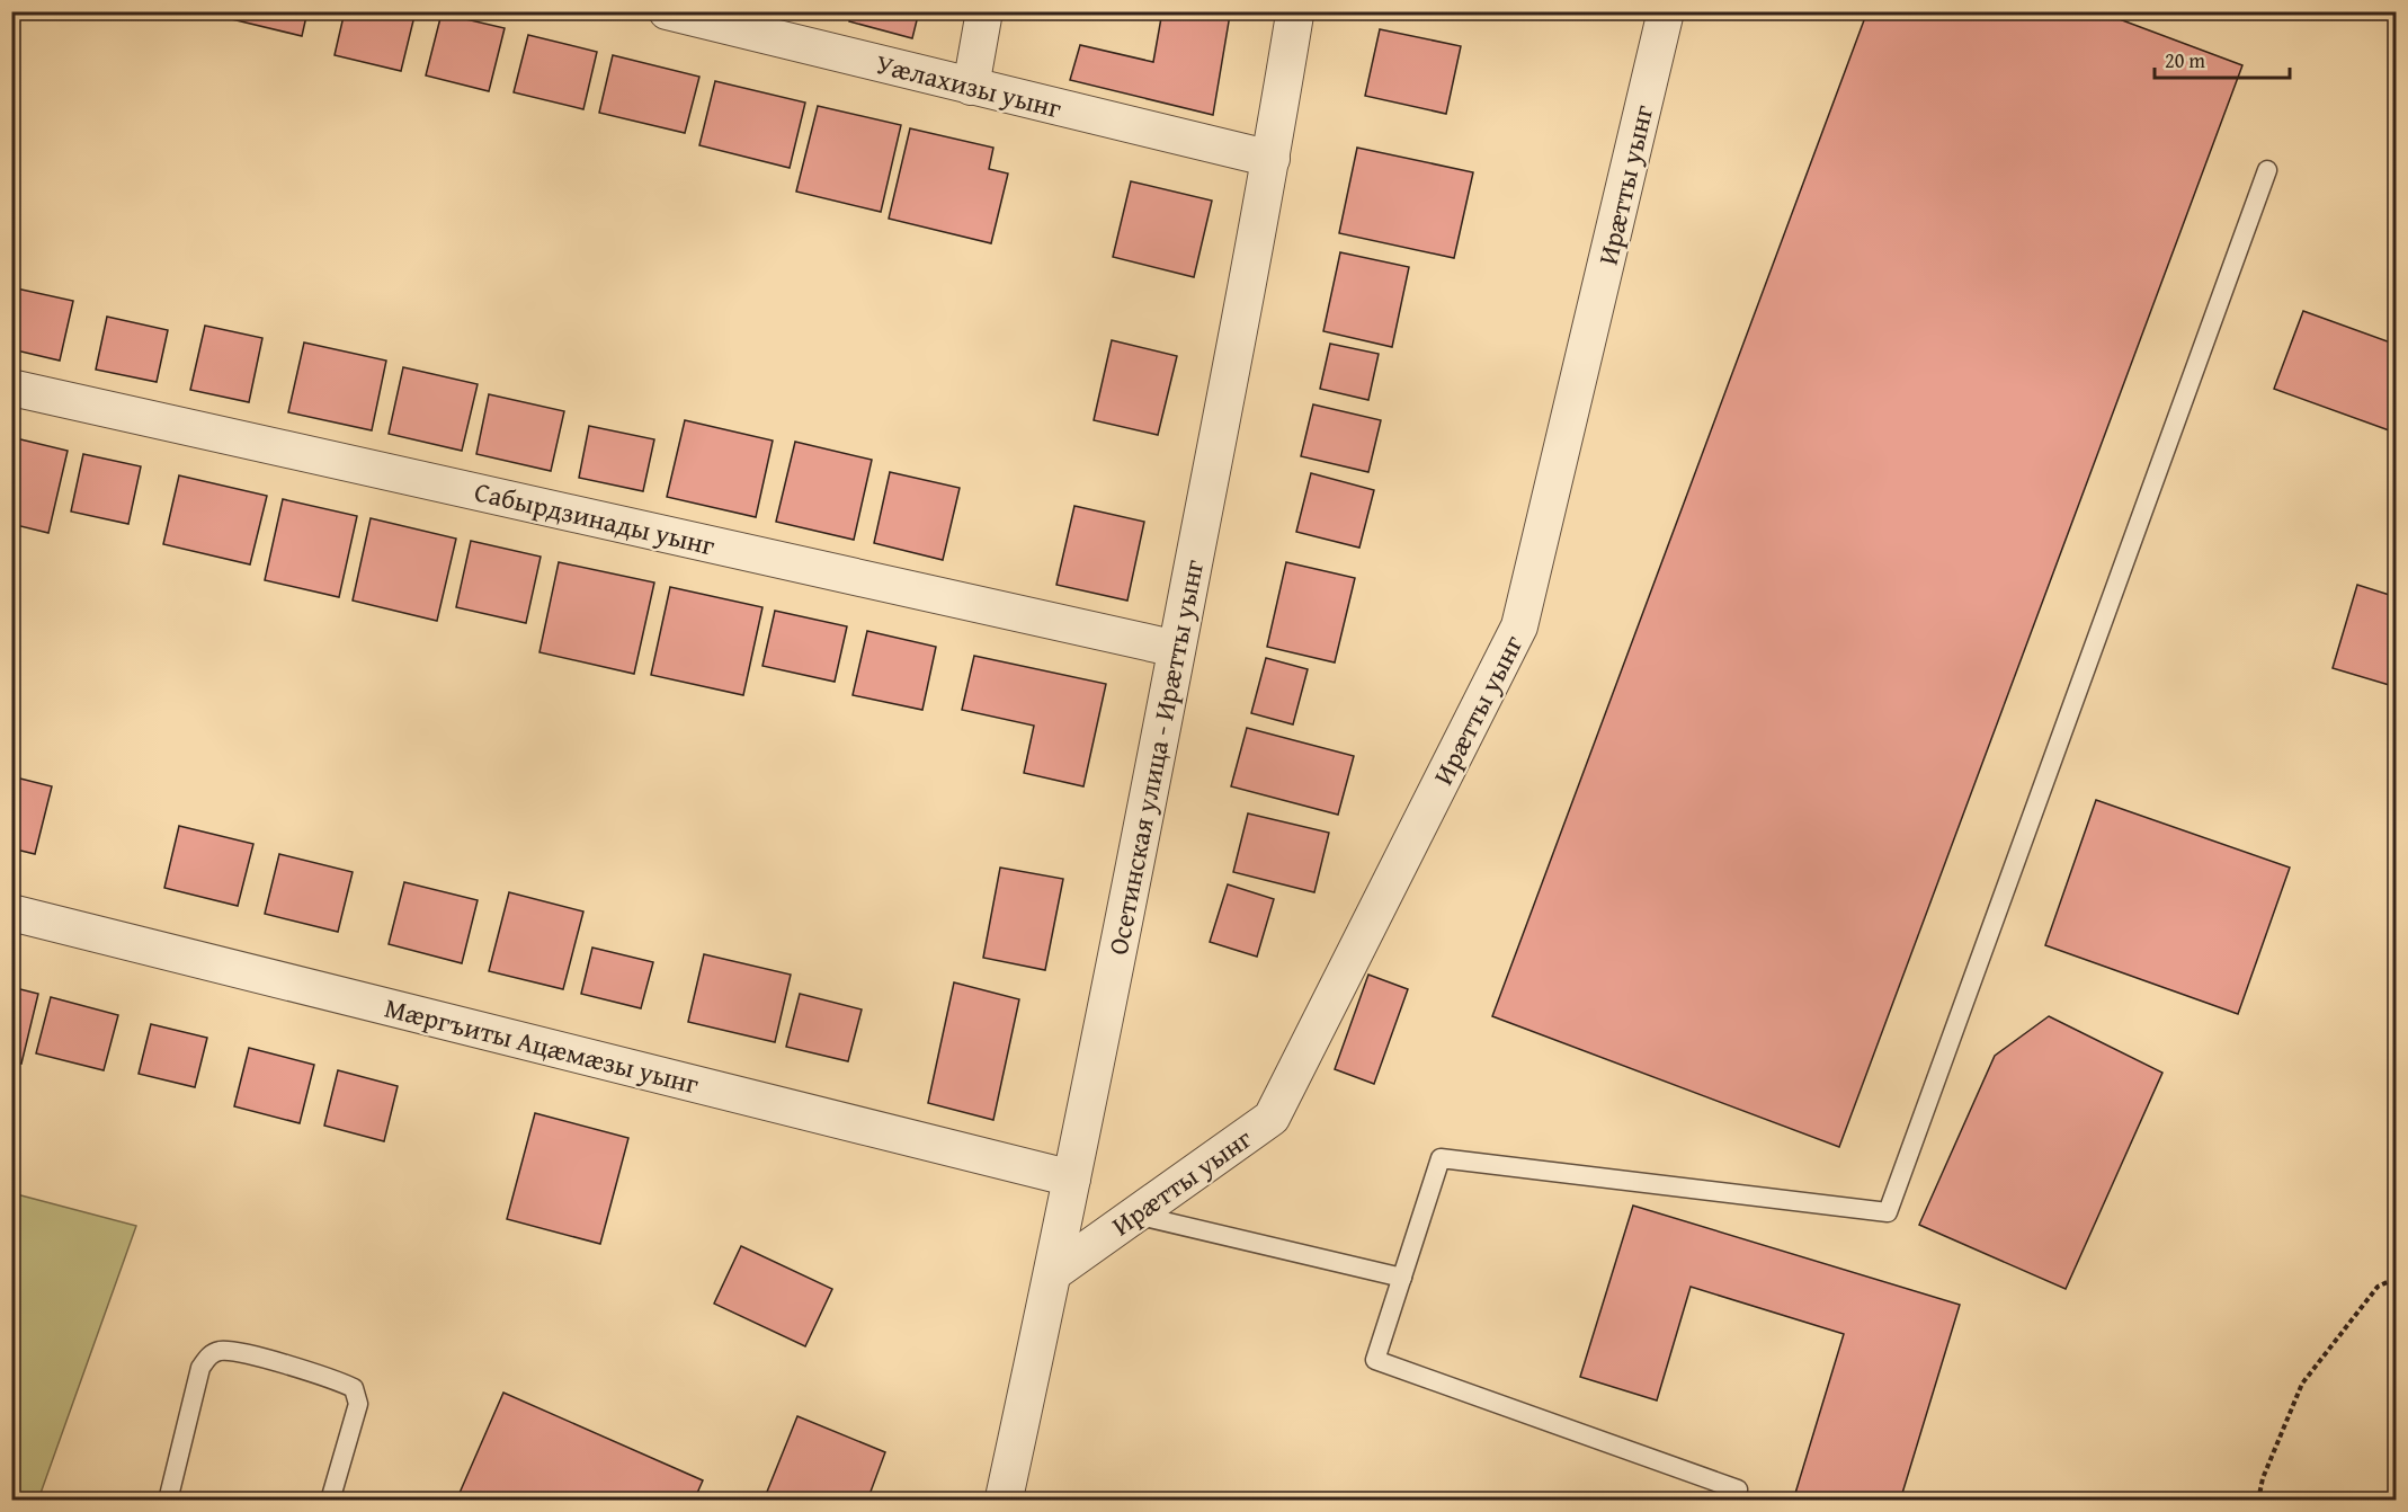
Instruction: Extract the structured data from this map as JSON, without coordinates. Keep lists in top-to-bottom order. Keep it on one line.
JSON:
{"streets":{"street":["Уӕлахизы уынг","Ирæтты уынг","Сабырдзинады уынг","Осетинская улица - Ирæтты уынг","Мӕргъиты Ацӕмӕзы уынг"]},"crossings":[["Уӕлахизы уынг","Осетинская улица - Ирæтты уынг"],["Ирæтты уынг","Осетинская улица - Ирæтты уынг"],["Сабырдзинады уынг","Осетинская улица - Ирæтты уынг"],["Осетинская улица - Ирæтты уынг","Мӕргъиты Ацӕмӕзы уынг"]],"scale_bar":"20 m"}
